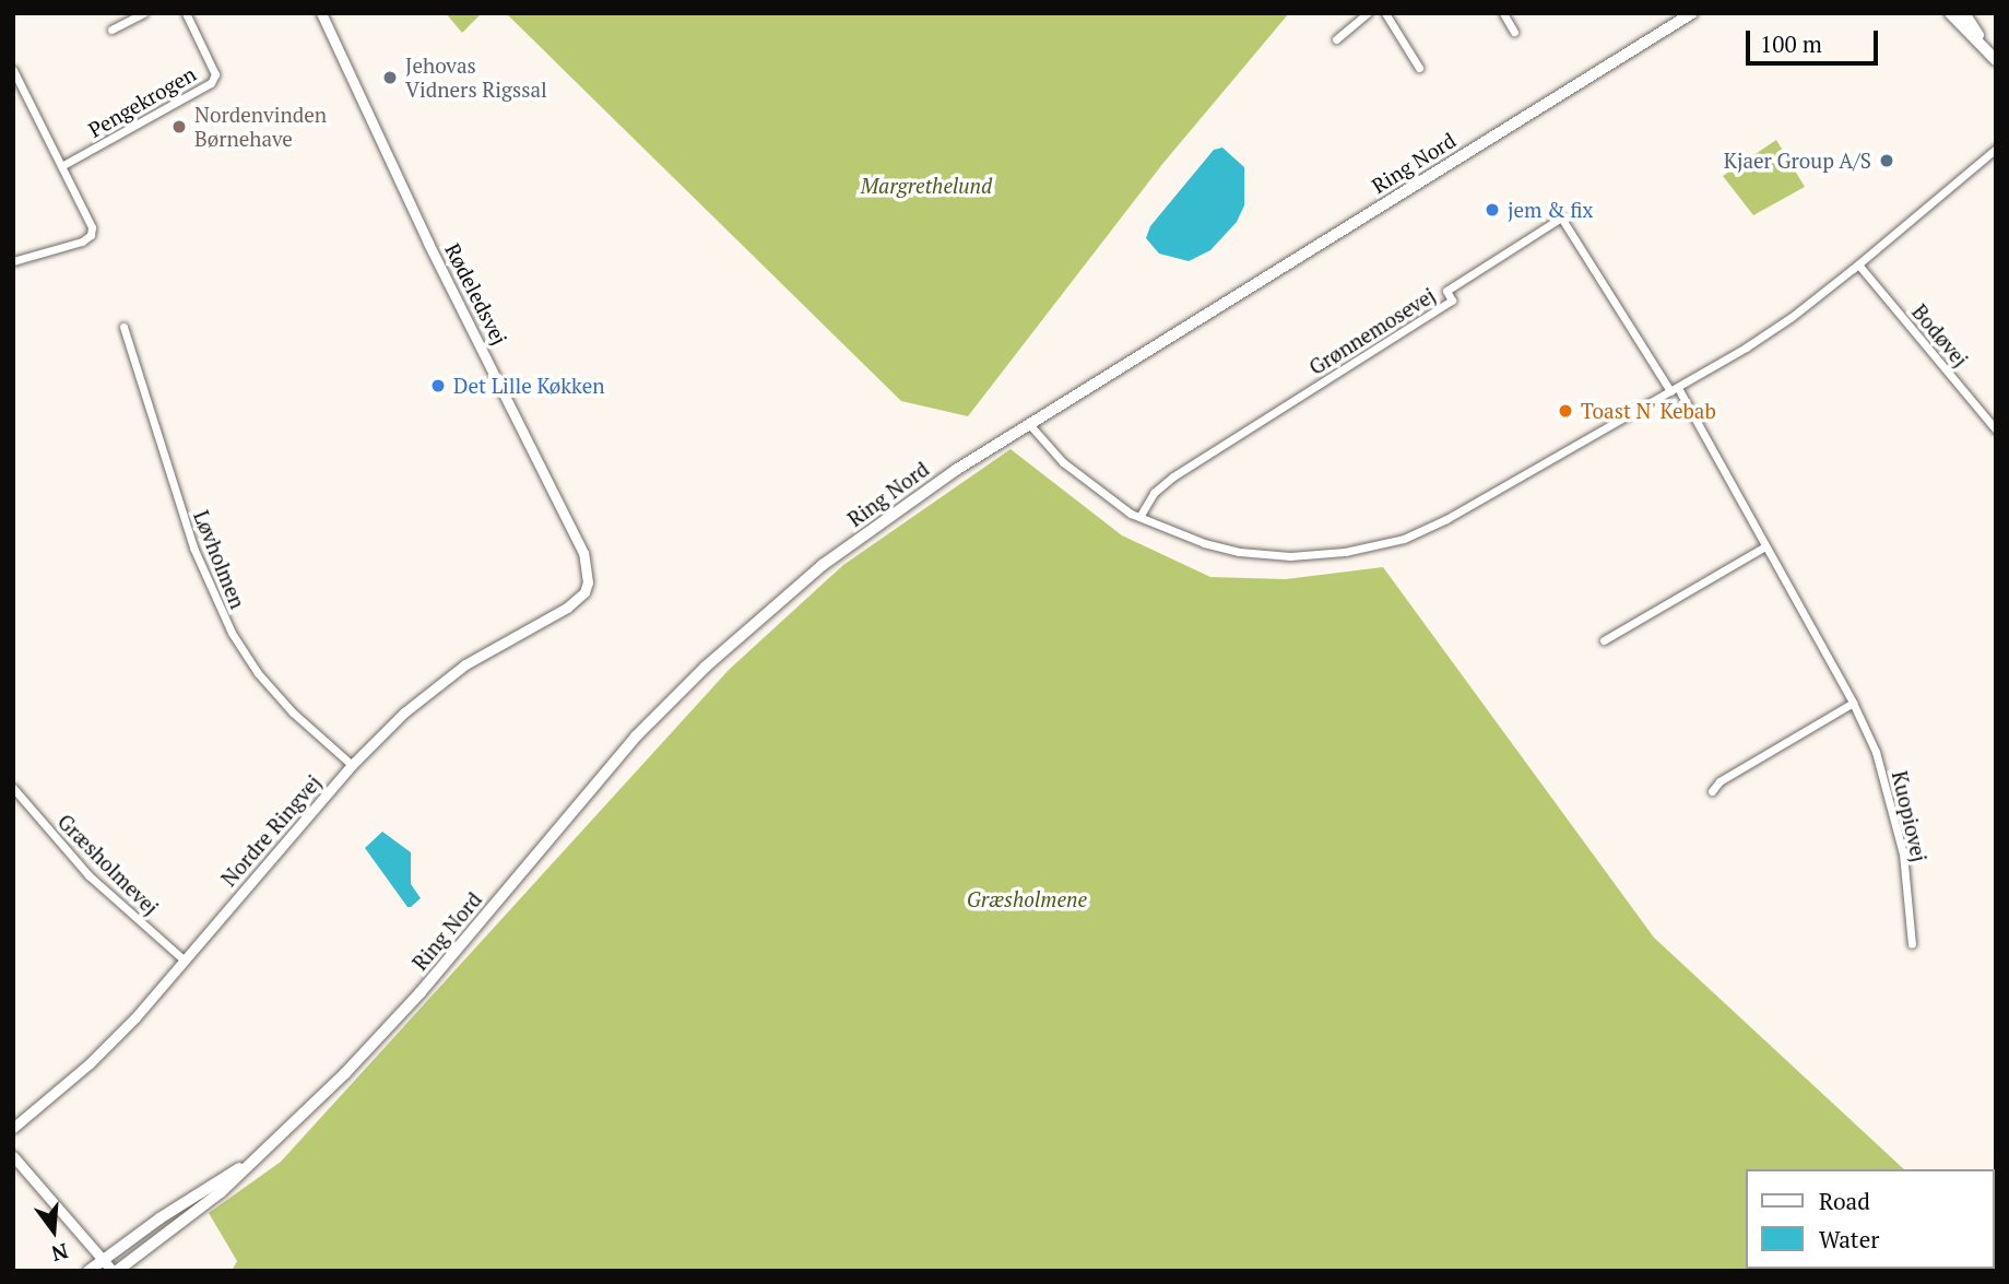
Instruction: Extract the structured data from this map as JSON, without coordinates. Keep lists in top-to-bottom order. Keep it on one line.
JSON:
{"streets":{"main road":["Ring Nord"],"street":["Pengekrogen","Rødeledsvej","Grønnemosevej","Bodøvej","Løvholmen","Kuopiovej","Nordre Ringvej","Græsholmevej"]},"crossings":[["Rødeledsvej","Nordre Ringvej"],["Grønnemosevej","Kuopiovej"],["Løvholmen","Nordre Ringvej"],["Nordre Ringvej","Græsholmevej"]],"parks":["Margrethelund","Græsholmene"],"places":["Jehovas Vidners Rigssal","Nordenvinden Børnehave","Kjaer Group A/S","jem & fix","Det Lille Køkken","Toast N' Kebab"],"legend":["Road","Water"],"scale_bar":"100 m","north":"bottom"}
